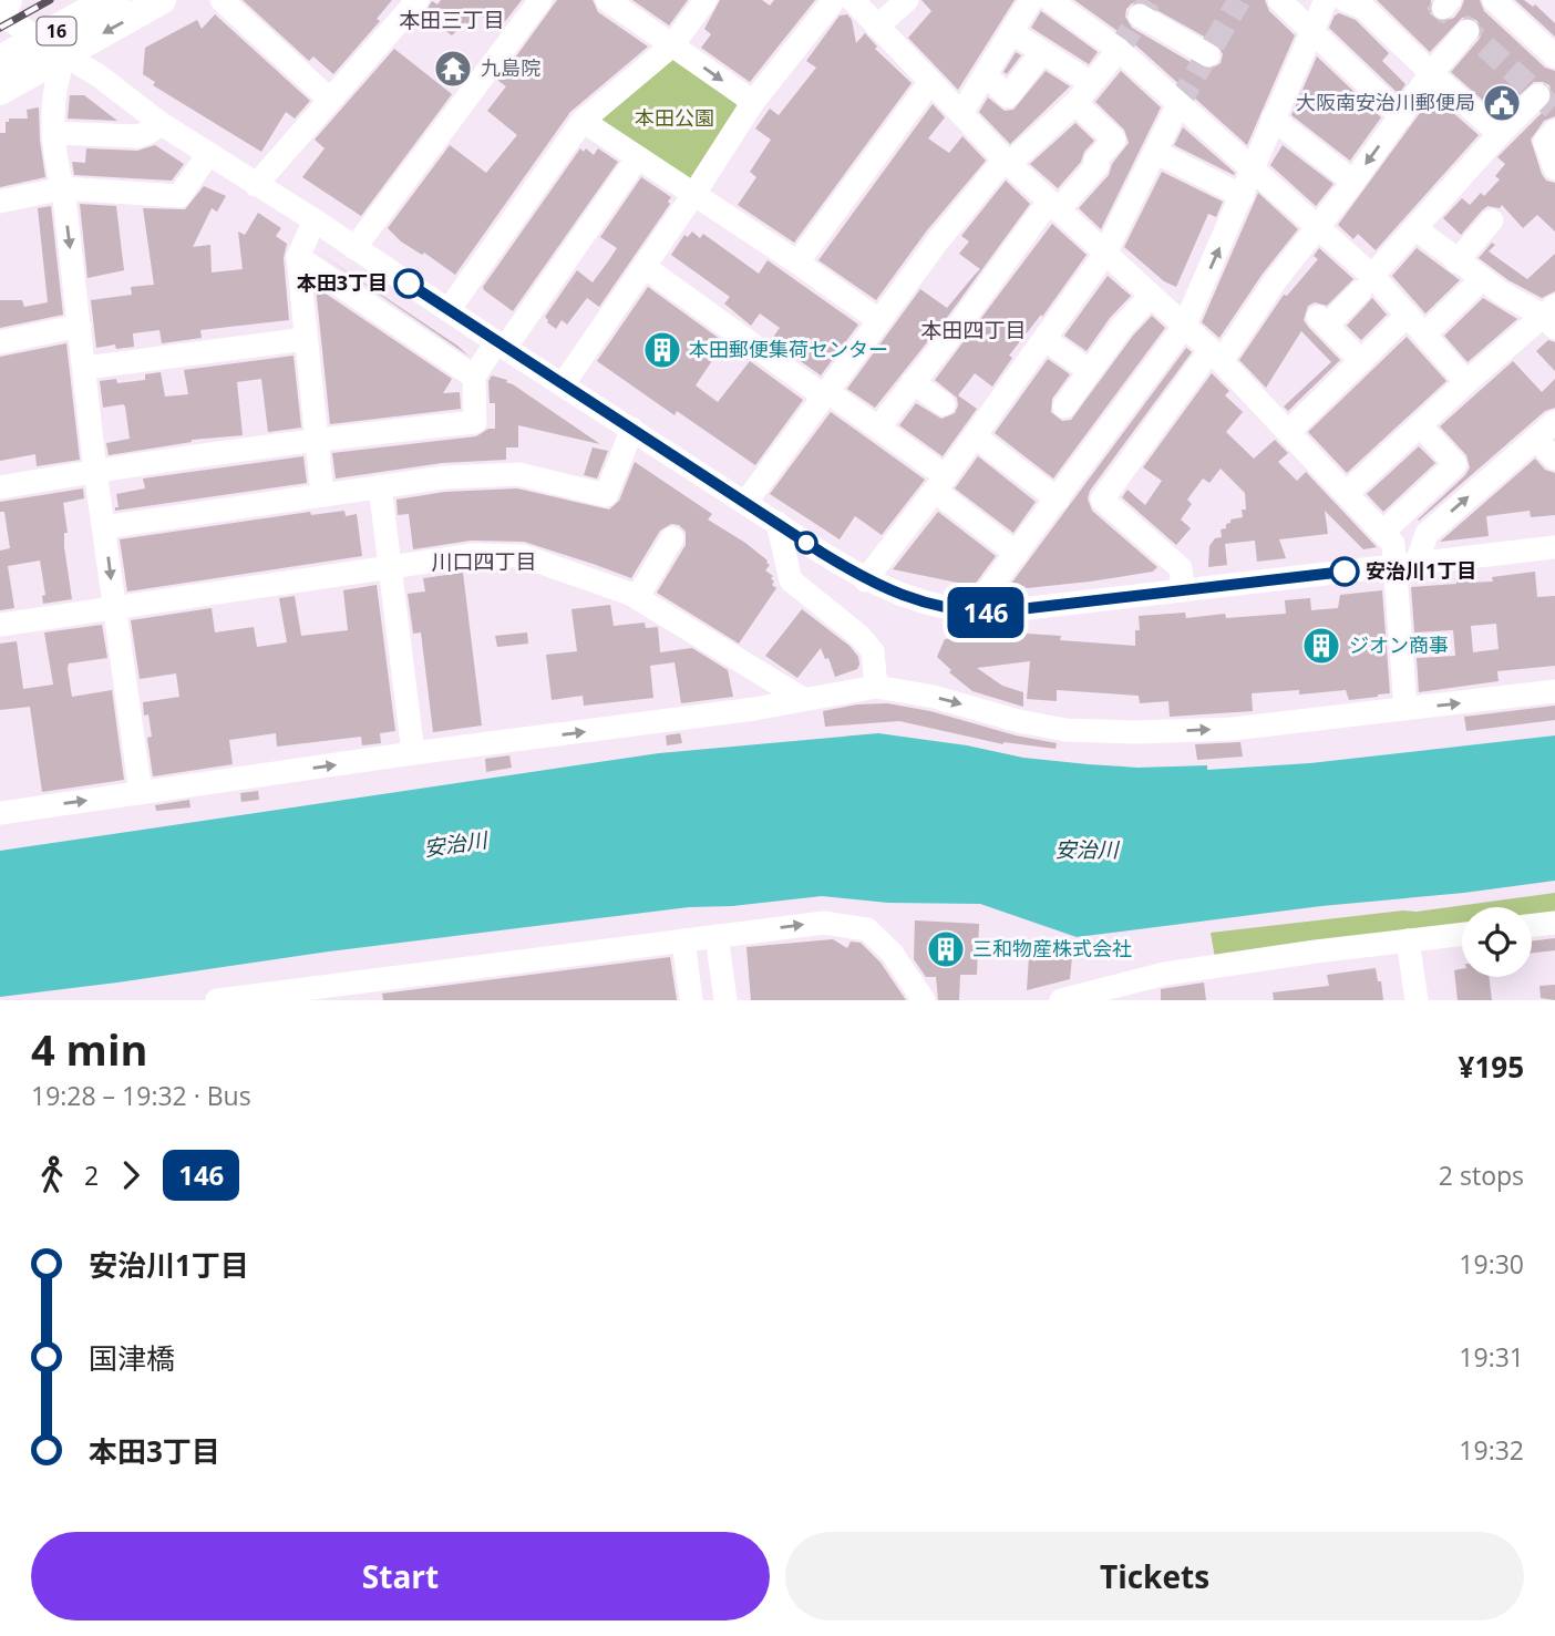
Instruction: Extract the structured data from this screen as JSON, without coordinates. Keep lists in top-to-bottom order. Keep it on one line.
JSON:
{"streets":{"highway":["16"]},"districts":["本田三丁目","本田四丁目","川口四丁目"],"water":["安治川"],"parks":["本田公園"],"places":{"temple":["九島院"],"public building":["大阪南安治川郵便局"],"other":["本田3丁目","安治川1丁目"],"building":["本田郵便集荷センター","ジオン商事","三和物産株式会社"]},"lines":["bus line 146"],"page":{"on_map":"146","heading":["4 min","19:28 – 19:32 · Bus","¥195"],"legs":["2","146","2 stops"],"list":[{"name":"安治川1丁目","value":"19:30"},{"name":"国津橋","value":"19:31"},{"name":"本田3丁目","value":"19:32"}],"buttons":["Start","Tickets"]}}
